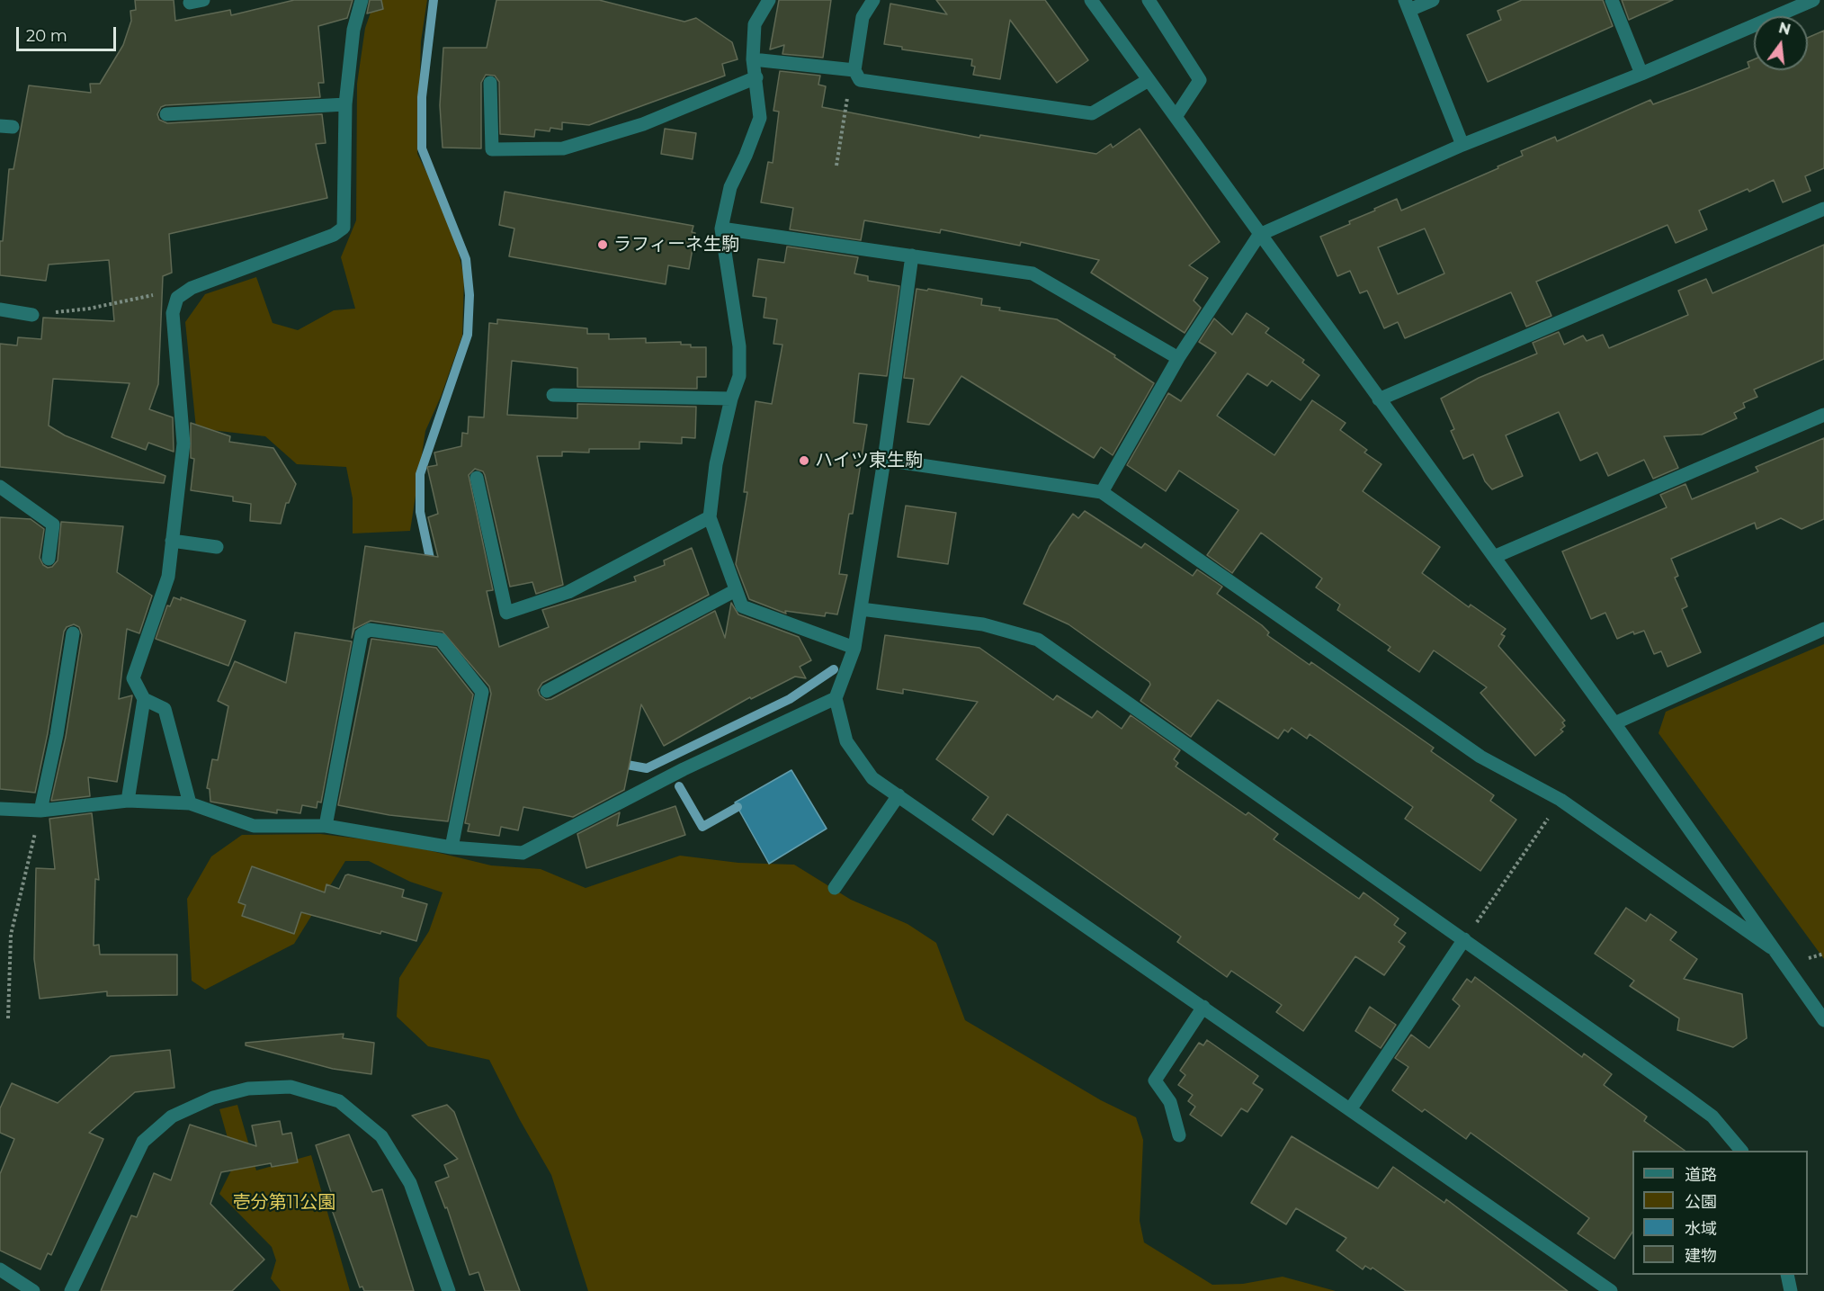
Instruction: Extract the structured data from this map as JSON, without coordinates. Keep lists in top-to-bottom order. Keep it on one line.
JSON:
{"parks":["壱分第11公園"],"places":["ラフィーネ生駒","ハイツ東生駒"],"legend":["道路","公園","水域","建物"],"scale_bar":"20 m","north":"top"}
